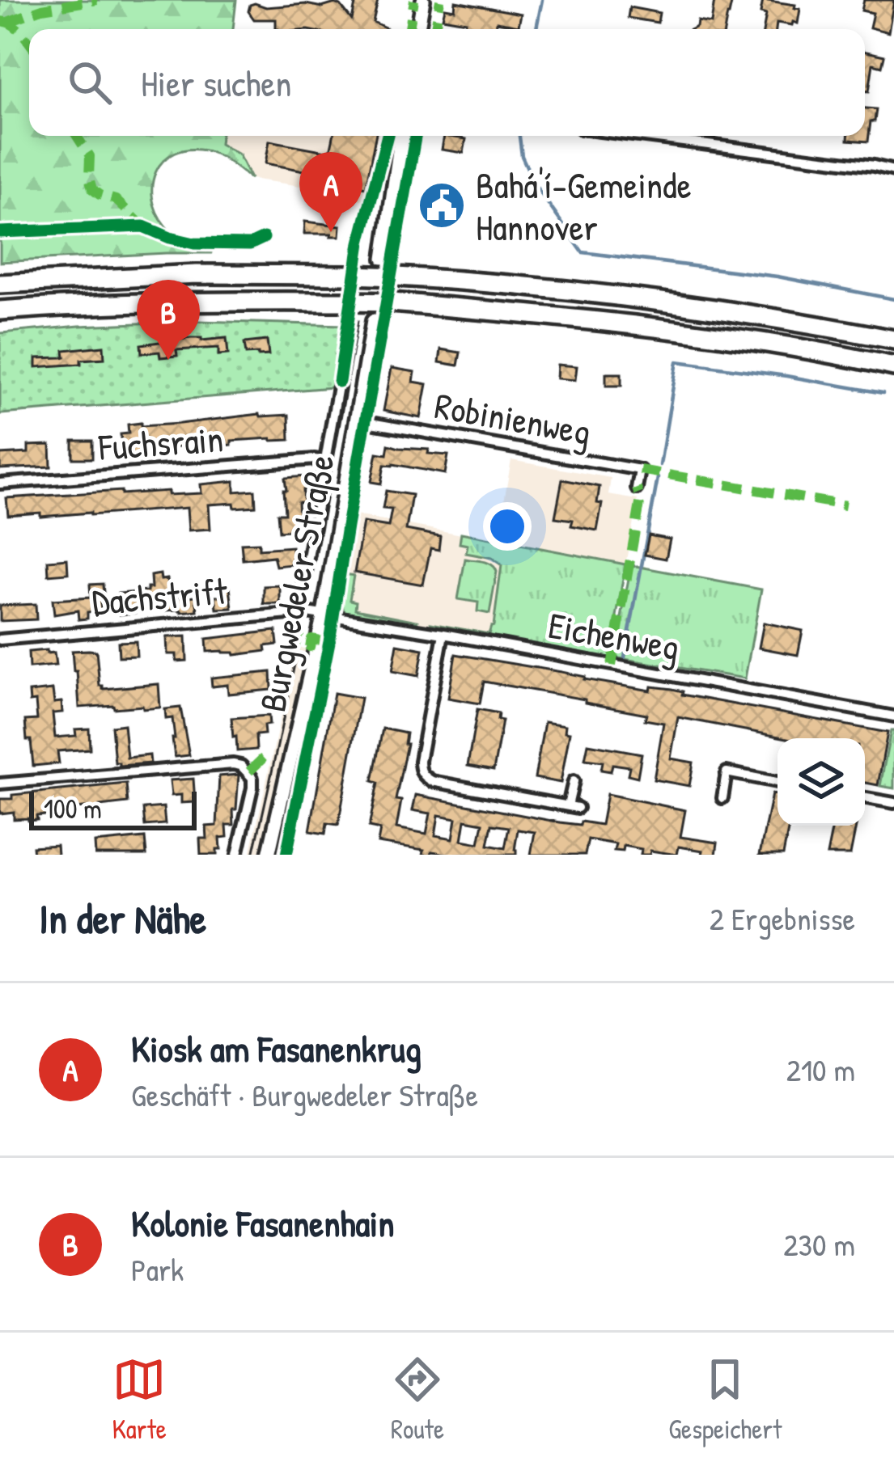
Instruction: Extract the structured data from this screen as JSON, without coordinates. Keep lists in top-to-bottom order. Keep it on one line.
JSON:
{"streets":{"main road":["Burgwedeler Straße"],"street":["Robinienweg","Fuchsrain","Dachstrift","Eichenweg"]},"crossings":[["Robinienweg","Burgwedeler Straße"],["Fuchsrain","Burgwedeler Straße"],["Burgwedeler Straße","Dachstrift"],["Burgwedeler Straße","Eichenweg"],["Dachstrift","Eichenweg"]],"places":{"public building":["Bahá'í-Gemeinde Hannover"]},"scale_bar":"100 m","page":{"search":"Hier suchen","pins":["A","B"],"scale":"100 m","heading":["In der Nähe","2 Ergebnisse"],"list":[{"mark":"A","name":"Kiosk am Fasanenkrug","note":"Geschäft · Burgwedeler Straße","value":"210 m"},{"mark":"B","name":"Kolonie Fasanenhain","note":"Park","value":"230 m"}],"nav":["Karte","Route","Gespeichert"]}}
